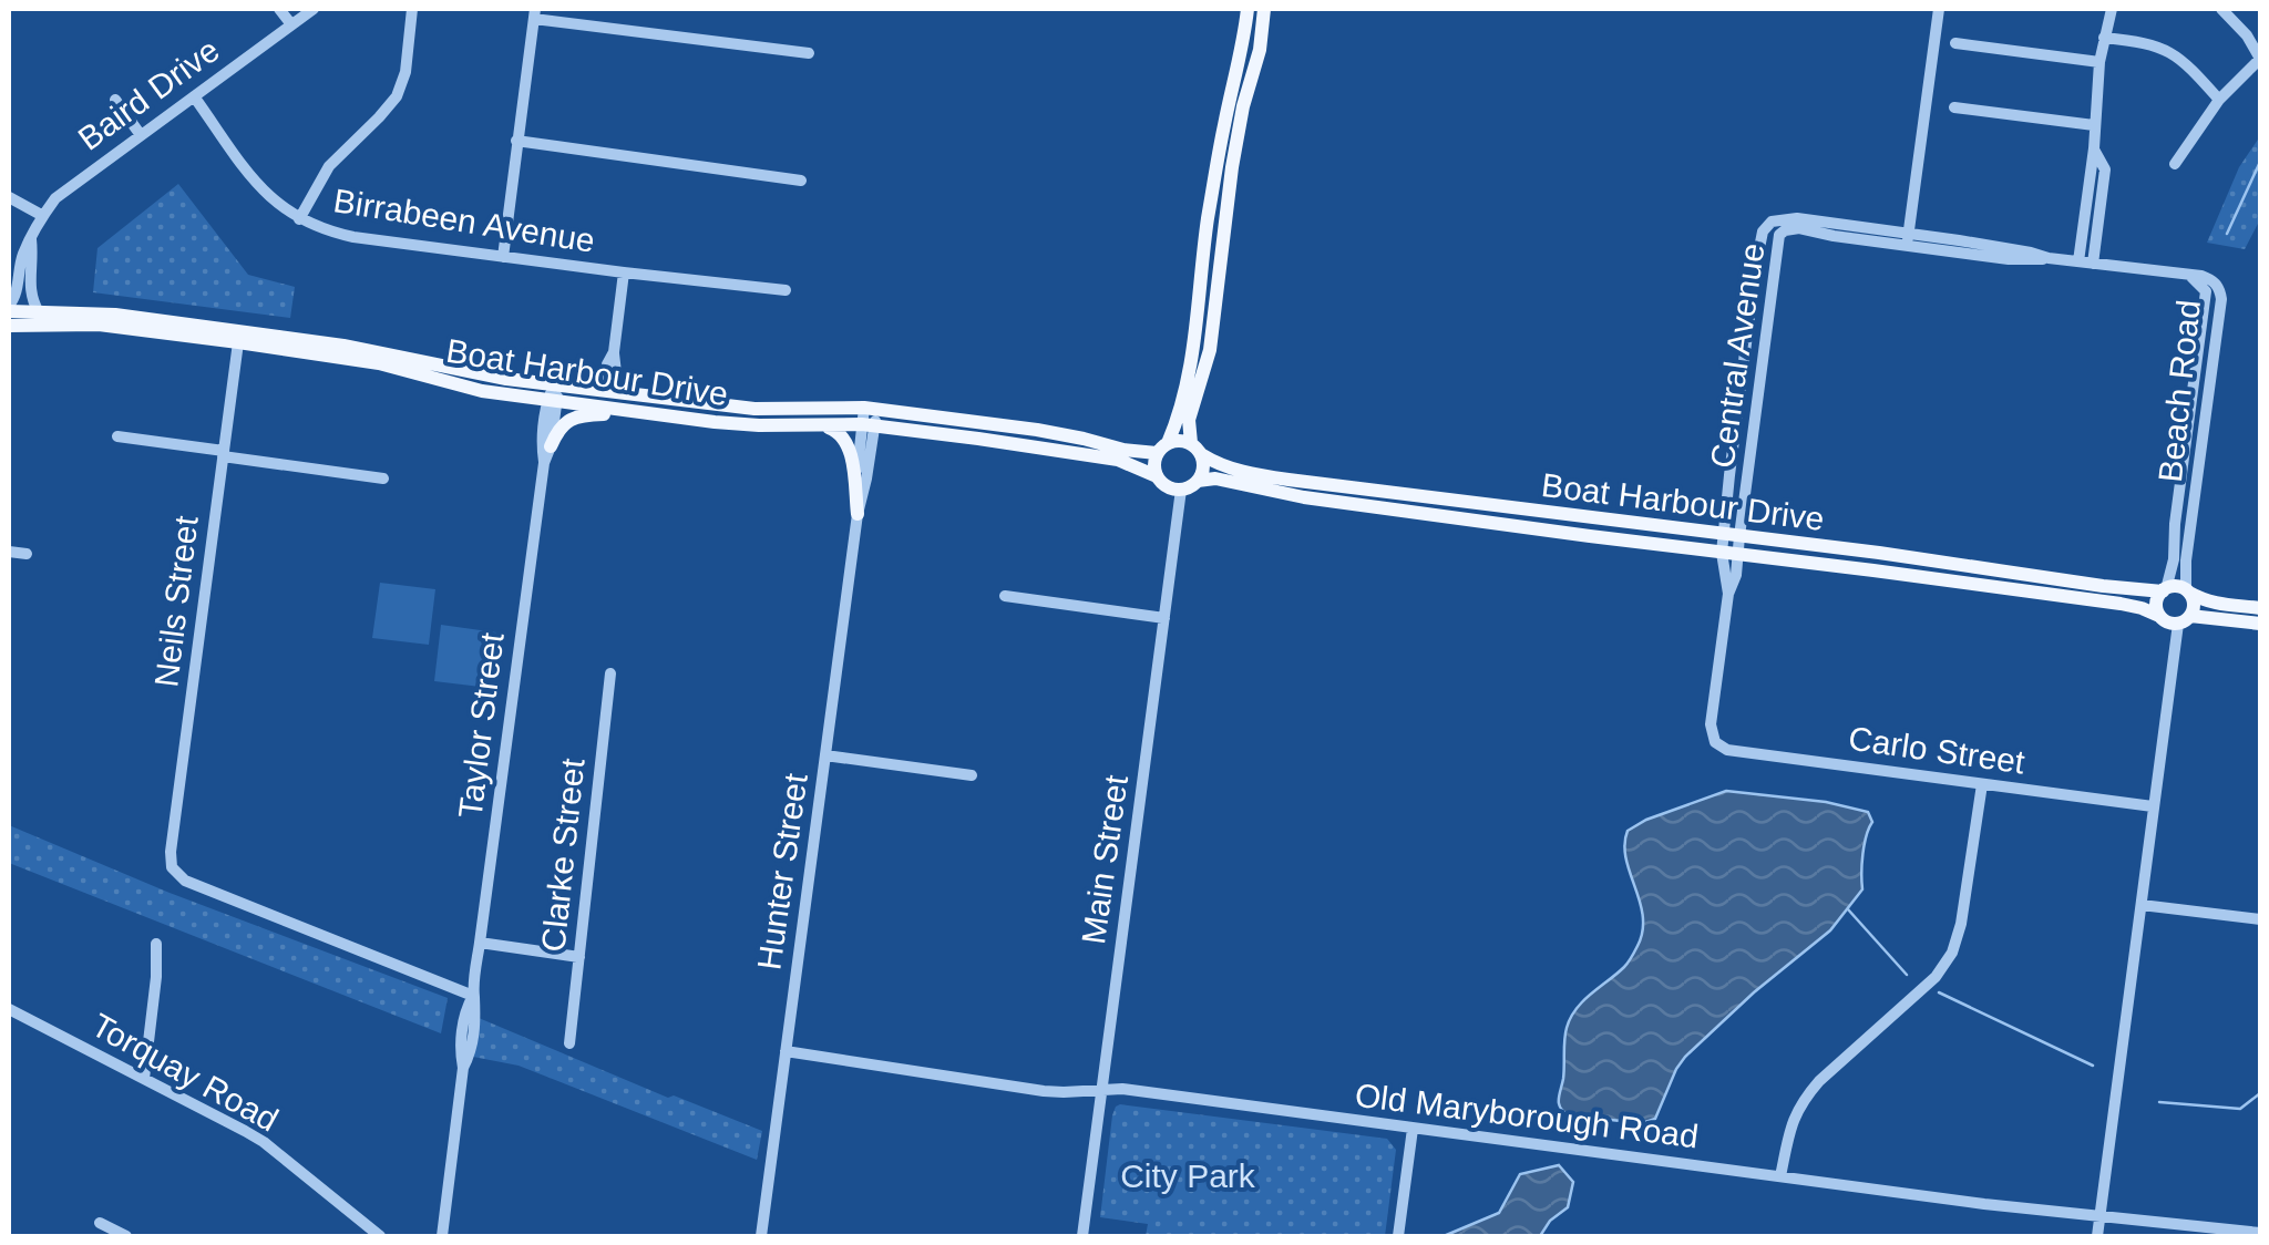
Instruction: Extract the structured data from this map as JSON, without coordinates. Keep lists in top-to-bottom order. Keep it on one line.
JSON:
{"streets":{"main road":["Boat Harbour Drive"],"street":["Baird Drive","Birrabeen Avenue","Central Avenue","Beach Road","Neils Street","Taylor Street","Carlo Street","Clarke Street","Main Street","Hunter Street","Torquay Road","Old Maryborough Road"]},"crossings":[["Baird Drive","Birrabeen Avenue"],["Baird Drive","Boat Harbour Drive"],["Central Avenue","Boat Harbour Drive"],["Central Avenue","Carlo Street"],["Boat Harbour Drive","Beach Road"],["Boat Harbour Drive","Neils Street"],["Boat Harbour Drive","Taylor Street"],["Boat Harbour Drive","Main Street"],["Boat Harbour Drive","Hunter Street"],["Neils Street","Taylor Street"],["Main Street","Old Maryborough Road"],["Hunter Street","Old Maryborough Road"]],"parks":["City Park"]}
